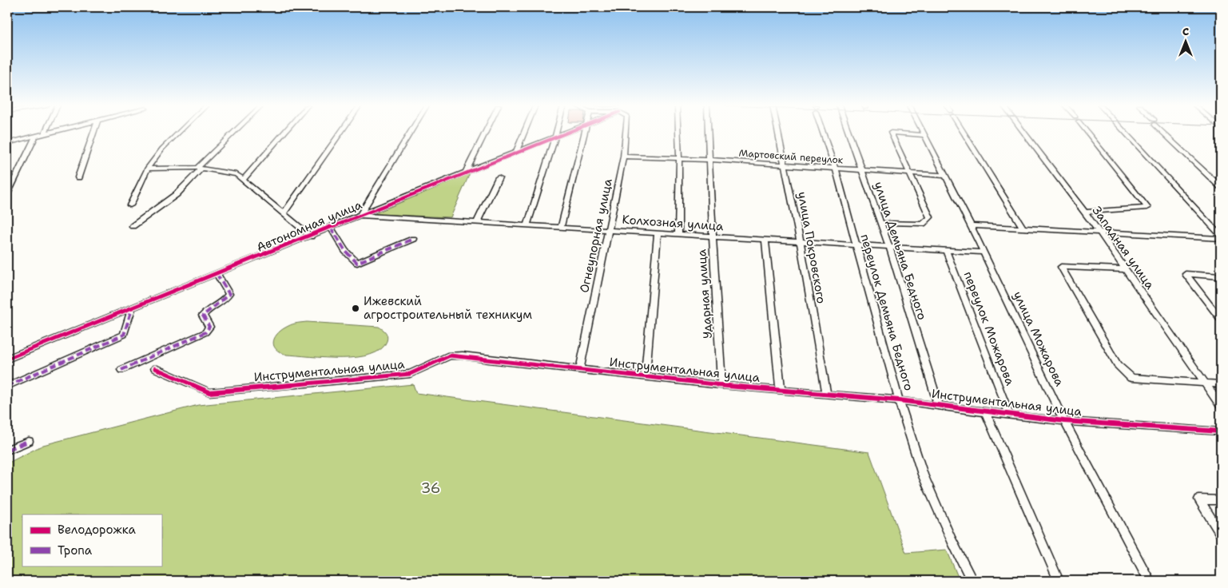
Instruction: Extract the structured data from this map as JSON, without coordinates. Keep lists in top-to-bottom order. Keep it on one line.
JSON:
{"streets":{"street":["Мартовский переулок","Колхозная улица","Автономная улица","Огнеупорная улица","улица Покровского","Западная улица","улица Демьяна Бедного","Ударная улица","переулок Демьяна Бедного","переулок Можарова","улица Можарова","Инструментальная улица"]},"crossings":[["Мартовский переулок","Огнеупорная улица"],["Мартовский переулок","улица Покровского"],["Мартовский переулок","улица Демьяна Бедного"],["Мартовский переулок","Ударная улица"],["Мартовский переулок","переулок Демьяна Бедного"],["Мартовский переулок","улица Можарова"],["Колхозная улица","Автономная улица"],["Колхозная улица","Огнеупорная улица"],["Колхозная улица","улица Покровского"],["Колхозная улица","улица Демьяна Бедного"],["Колхозная улица","Ударная улица"],["Колхозная улица","переулок Демьяна Бедного"],["Колхозная улица","переулок Можарова"],["Колхозная улица","улица Можарова"],["Огнеупорная улица","Инструментальная улица"],["улица Покровского","Инструментальная улица"],["улица Демьяна Бедного","Инструментальная улица"],["Ударная улица","Инструментальная улица"],["переулок Демьяна Бедного","Инструментальная улица"],["переулок Можарова","Инструментальная улица"],["улица Можарова","Инструментальная улица"]],"parks":["36"],"places":["Ижевский агростроительный техникум"],"legend":["Велодорожка","Тропа"],"north":"top"}
